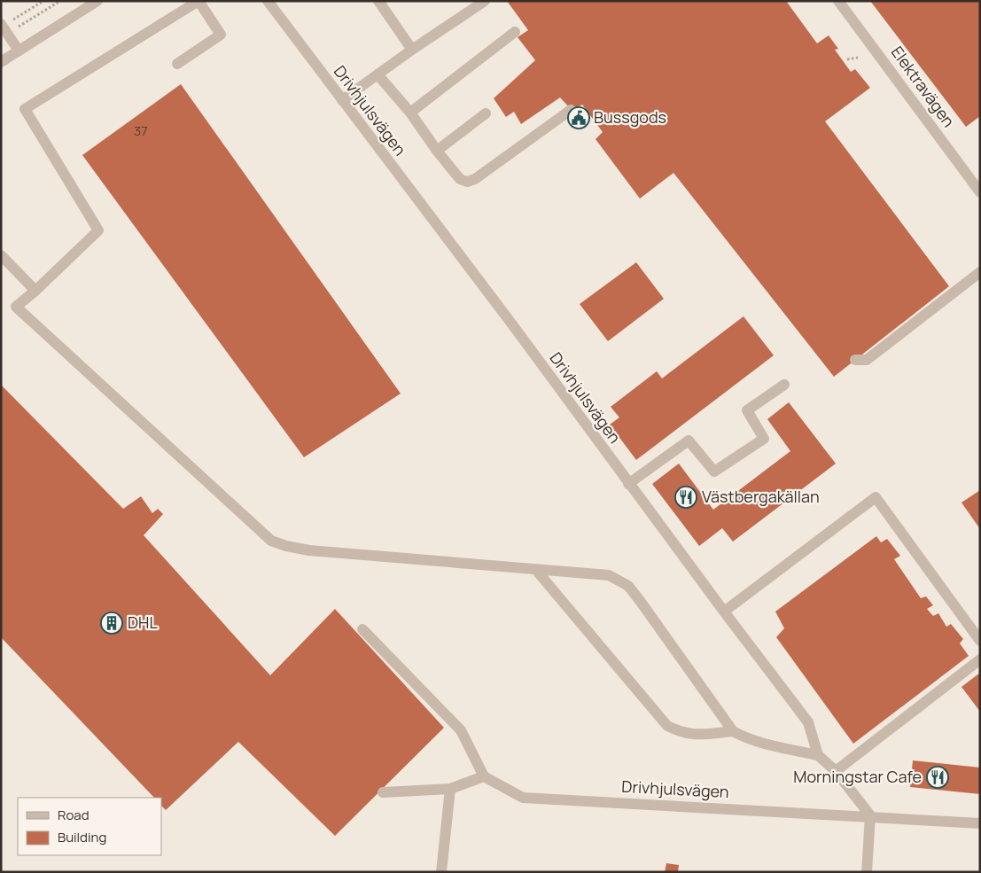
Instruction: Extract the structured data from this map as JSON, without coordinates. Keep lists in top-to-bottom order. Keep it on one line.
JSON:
{"streets":{"street":["Elektravägen","Drivhjulsvägen"]},"places":{"public building":["Bussgods"],"restaurant":["Västbergakällan","Morningstar Cafe"],"building":["DHL"]},"house_numbers":["37"],"legend":["Road","Building"]}
